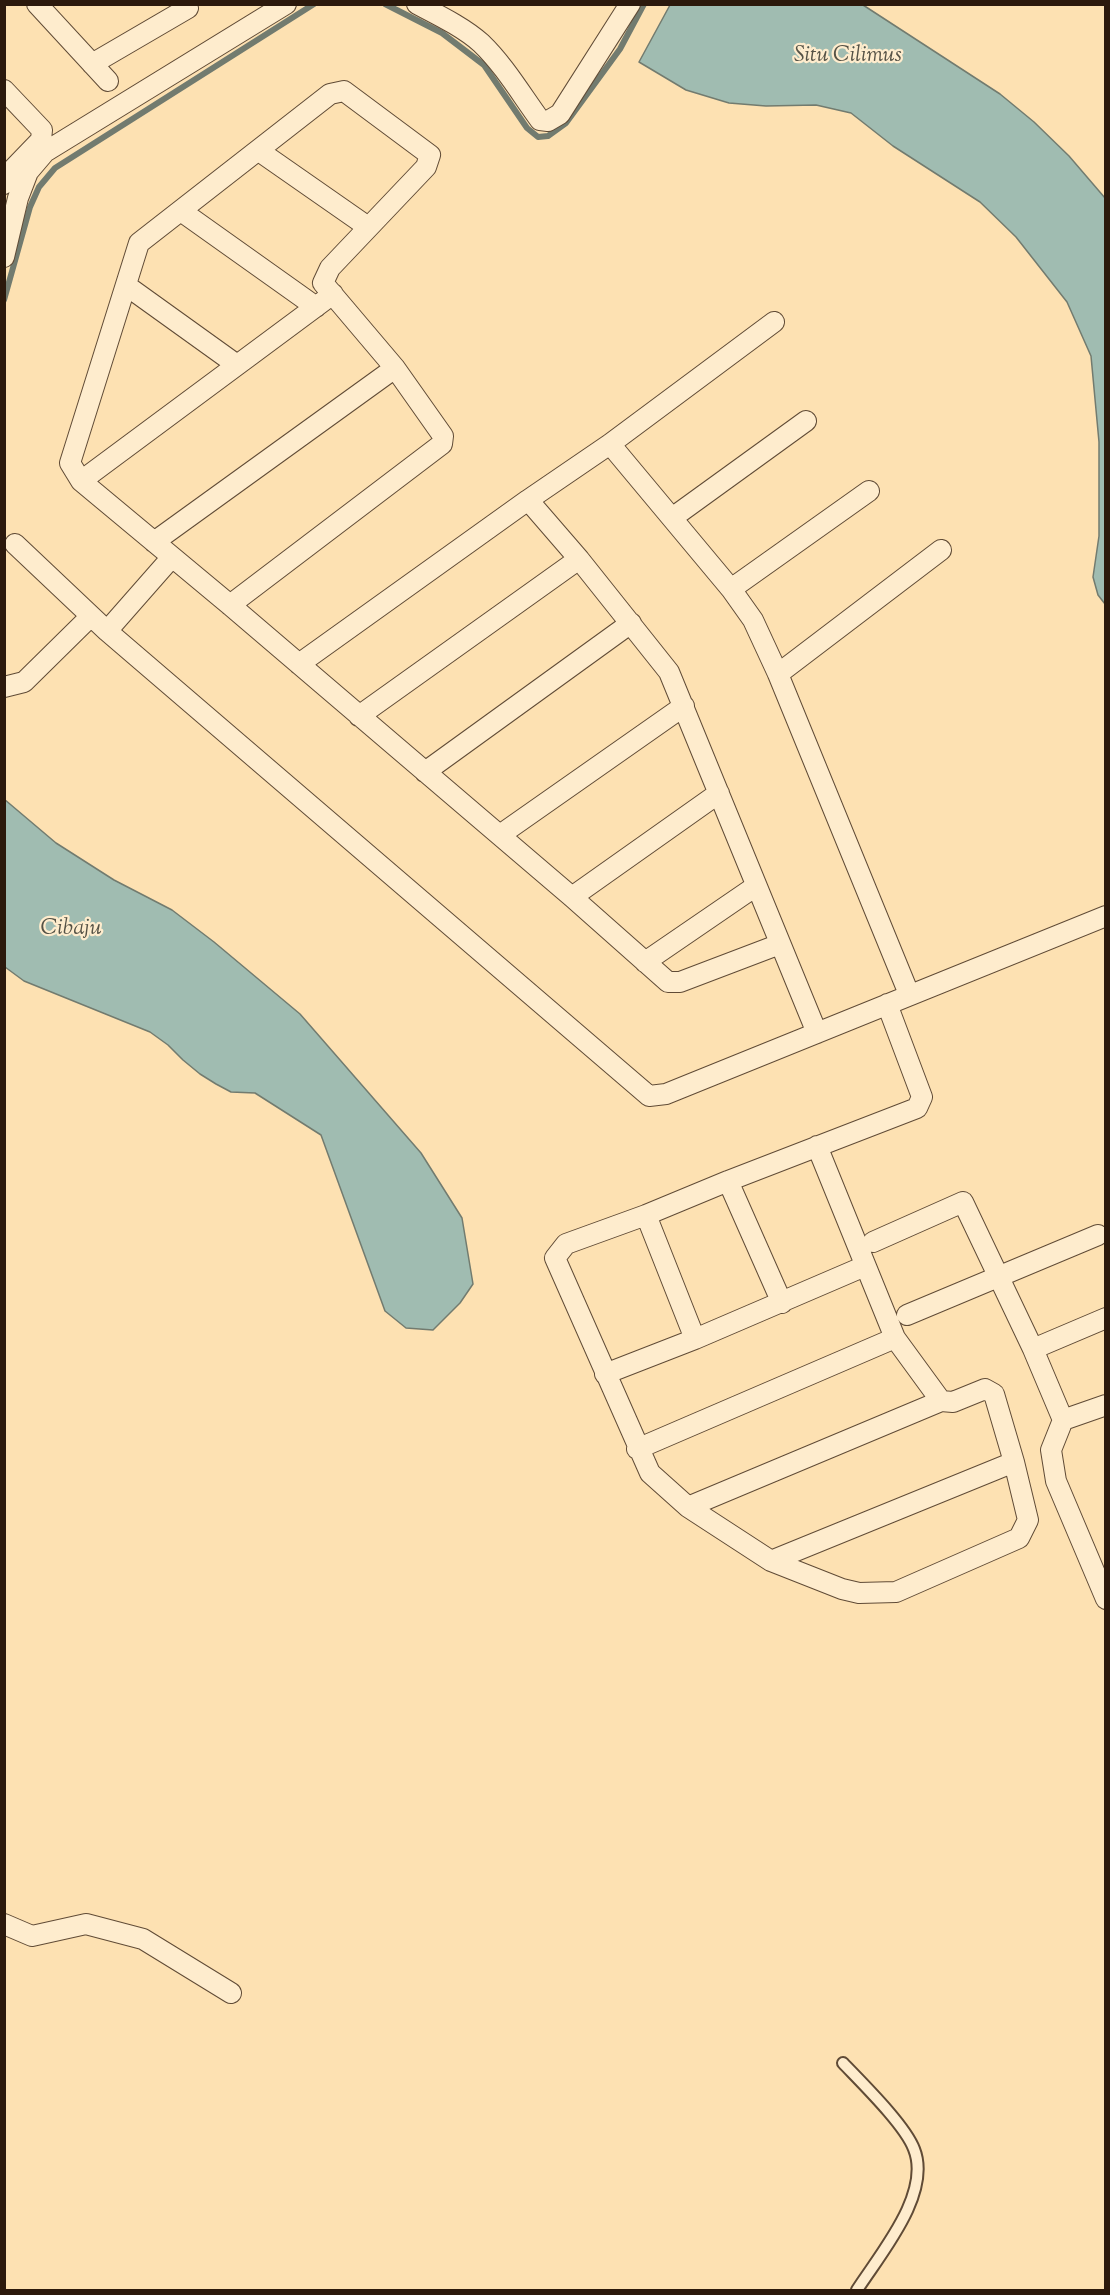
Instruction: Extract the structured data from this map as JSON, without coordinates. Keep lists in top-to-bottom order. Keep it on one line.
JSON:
{"water":["Situ Cilimus","Cibaju"]}
